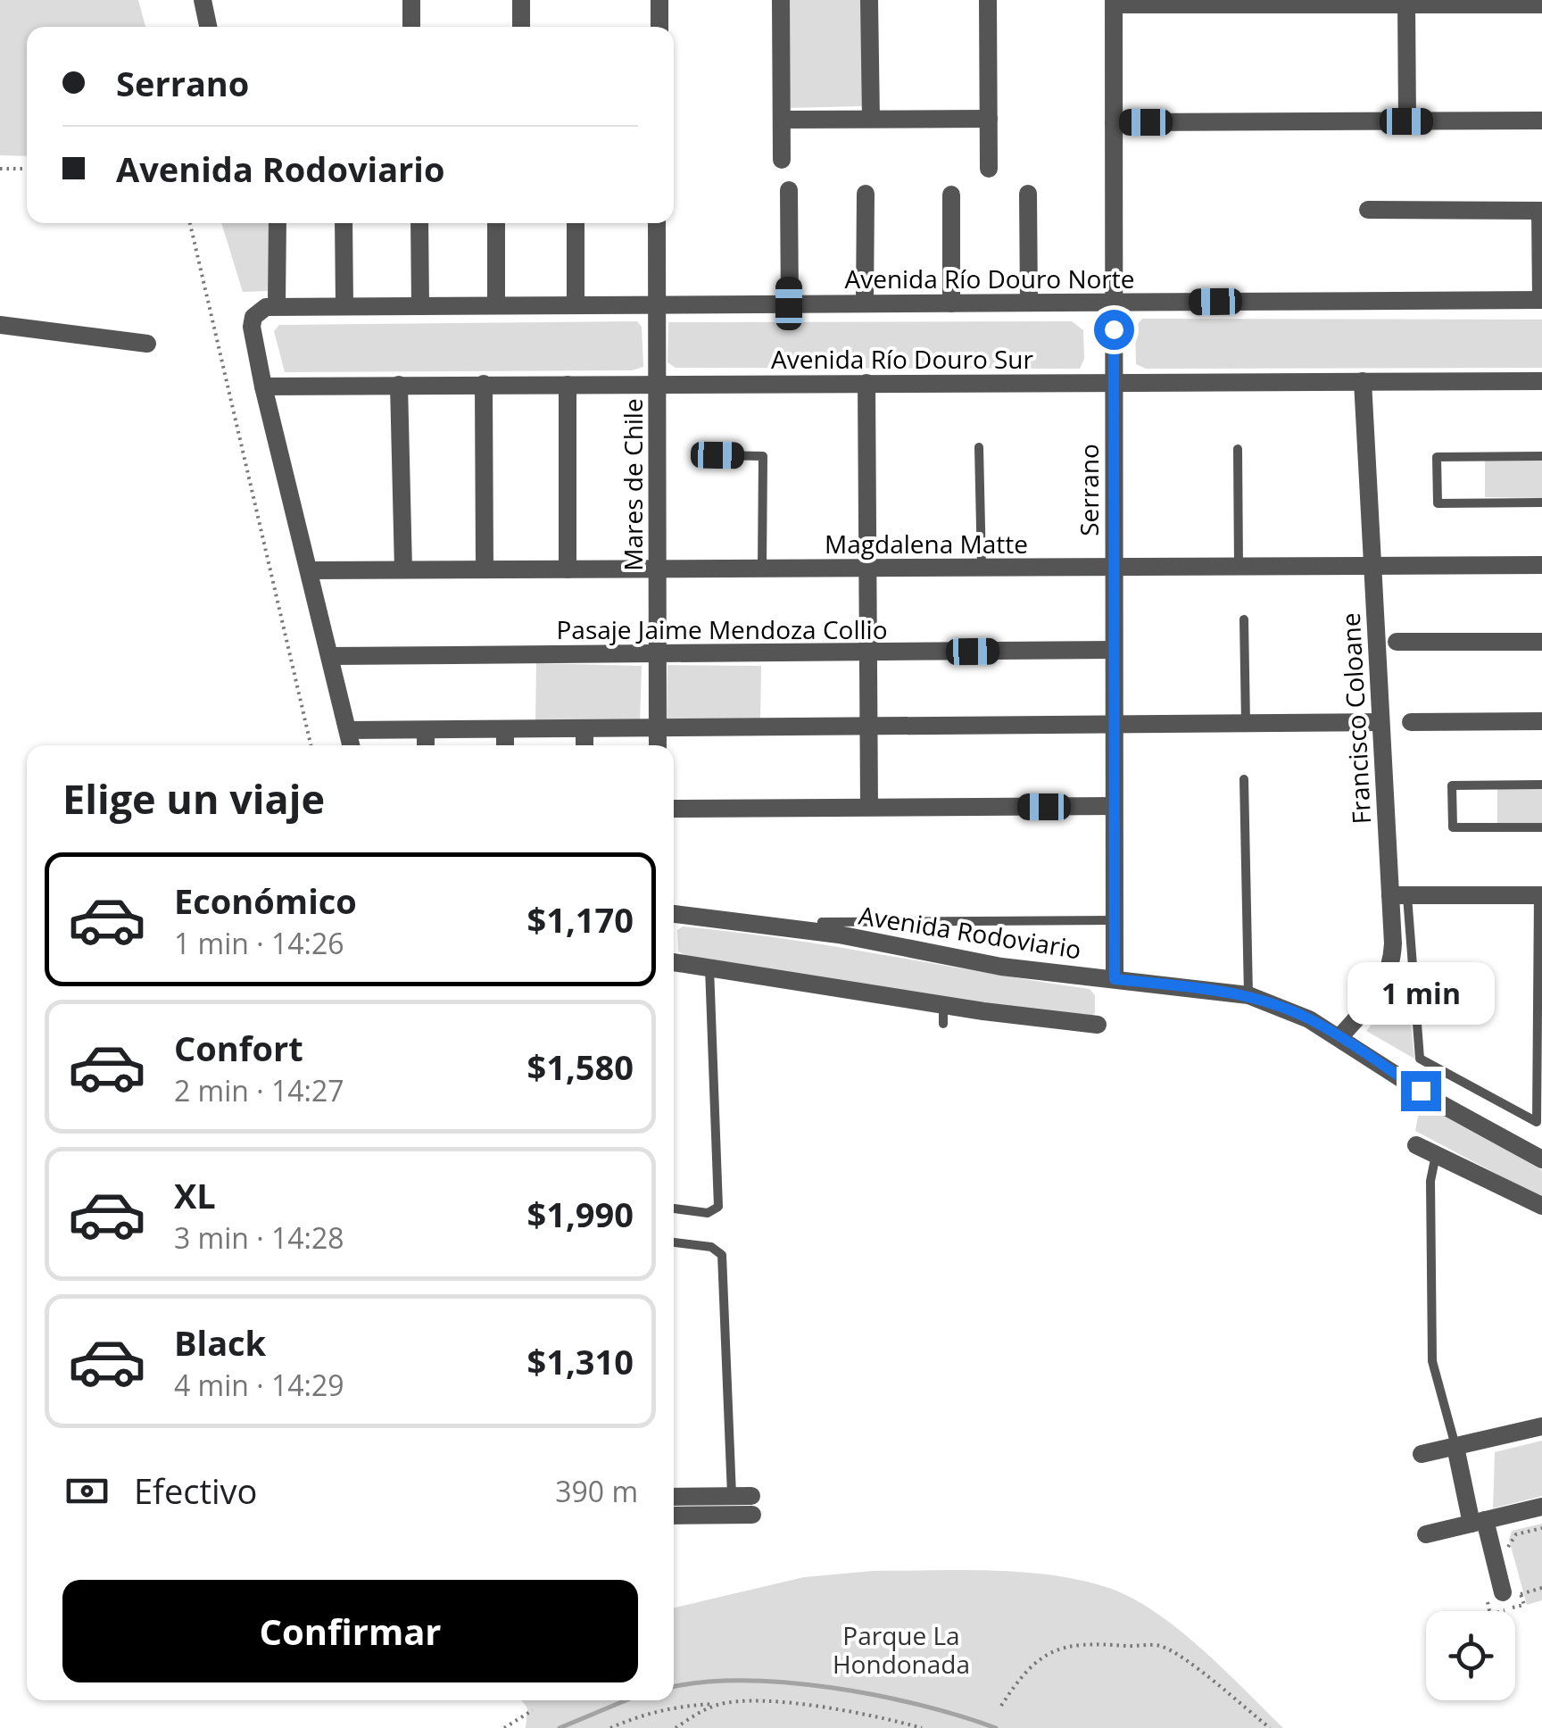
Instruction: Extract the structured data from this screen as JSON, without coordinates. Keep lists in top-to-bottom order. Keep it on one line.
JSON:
{"streets":{"street":["Avenida Río Douro Norte","Avenida Río Douro Sur","Mares de Chile","Serrano","Magdalena Matte","Pasaje Jaime Mendoza Collio","Francisco Coloane","Avenida Rodoviario"]},"crossings":[["Avenida Río Douro Norte","Mares de Chile"],["Avenida Río Douro Norte","Serrano"],["Avenida Río Douro Sur","Mares de Chile"],["Avenida Río Douro Sur","Serrano"],["Avenida Río Douro Sur","Francisco Coloane"],["Mares de Chile","Magdalena Matte"],["Mares de Chile","Pasaje Jaime Mendoza Collio"],["Serrano","Magdalena Matte"],["Serrano","Pasaje Jaime Mendoza Collio"],["Serrano","Avenida Rodoviario"],["Magdalena Matte","Francisco Coloane"],["Francisco Coloane","Avenida Rodoviario"]],"parks":["Parque La Hondonada"],"page":{"banner":["Serrano","Avenida Rodoviario"],"heading":"Elige un viaje","list":[{"name":"Económico","note":"1 min · 14:26","value":"$1,170"},{"name":"Confort","note":"2 min · 14:27","value":"$1,580"},{"name":"XL","note":"3 min · 14:28","value":"$1,990"},{"name":"Black","note":"4 min · 14:29","value":"$1,310"}],"bubble":"1 min","pay":["Efectivo","390 m"],"buttons":"Confirmar"}}
